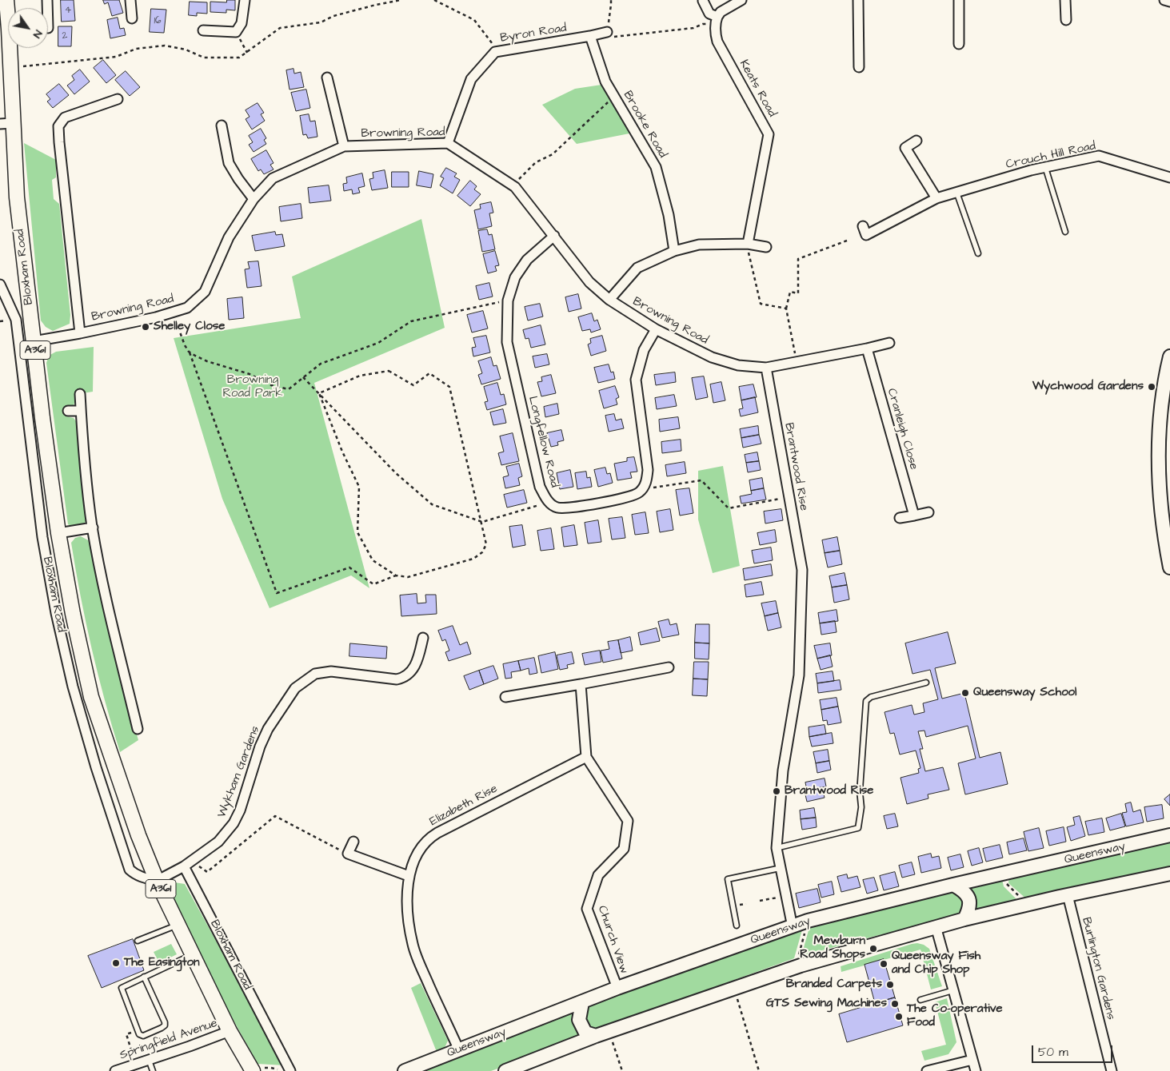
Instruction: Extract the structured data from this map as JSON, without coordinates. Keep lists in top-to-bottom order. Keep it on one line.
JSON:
{"streets":{"main road":["Bloxham Road","A361"],"street":["Byron Road","Keats Road","Brooke Road","Browning Road","Crouch Hill Road","Cranleigh Close","Longfellow Road","Brantwood Rise","Wykham Gardens","Elizabeth Rise","Queensway","Church View","Burlington Gardens","Springfield Avenue"]},"crossings":[["Byron Road","Brooke Road"],["Byron Road","Browning Road"],["Browning Road","Bloxham Road"],["Browning Road","Cranleigh Close"],["Browning Road","Longfellow Road"],["Browning Road","Brantwood Rise"],["Bloxham Road","Wykham Gardens"],["Bloxham Road","Springfield Avenue"],["Brantwood Rise","Queensway"],["Elizabeth Rise","Queensway"],["Elizabeth Rise","Church View"],["Queensway","Church View"]],"parks":["Browning Road Park"],"places":["Shelley Close","Wychwood Gardens","Queensway School","Brantwood Rise","Mewburn Road Shops","The Easington","Queensway Fish and Chip Shop","Branded Carpets","GTS Sewing Machines","The Co-operative Food"],"house_numbers":["4","16","2"],"scale_bar":"50 m","north":"bottom right"}
